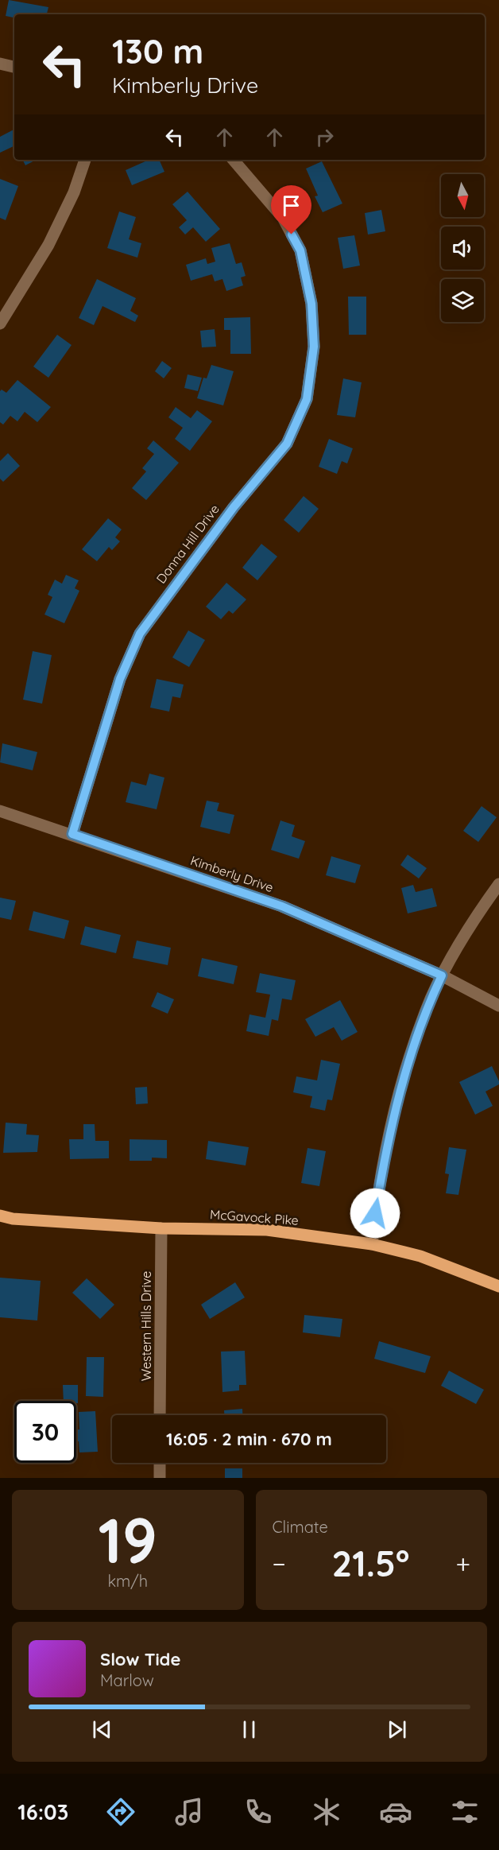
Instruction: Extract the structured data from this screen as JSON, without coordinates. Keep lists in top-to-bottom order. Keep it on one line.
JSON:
{"streets":{"main road":["McGavock Pike"],"street":["Donna Hill Drive","Kimberly Drive","Western Hills Drive"]},"crossings":[["Donna Hill Drive","Kimberly Drive"],["McGavock Pike","Western Hills Drive"]],"north":"bottom","page":{"turn":["130 m","Kimberly Drive"],"limit":"30","trip":"16:05 · 2 min · 670 m","tile":[["19","km/h"],"Climate"],"heat":["−","21.5°","+"],"song":["Slow Tide","Marlow"],"tabs":"16:03"}}
